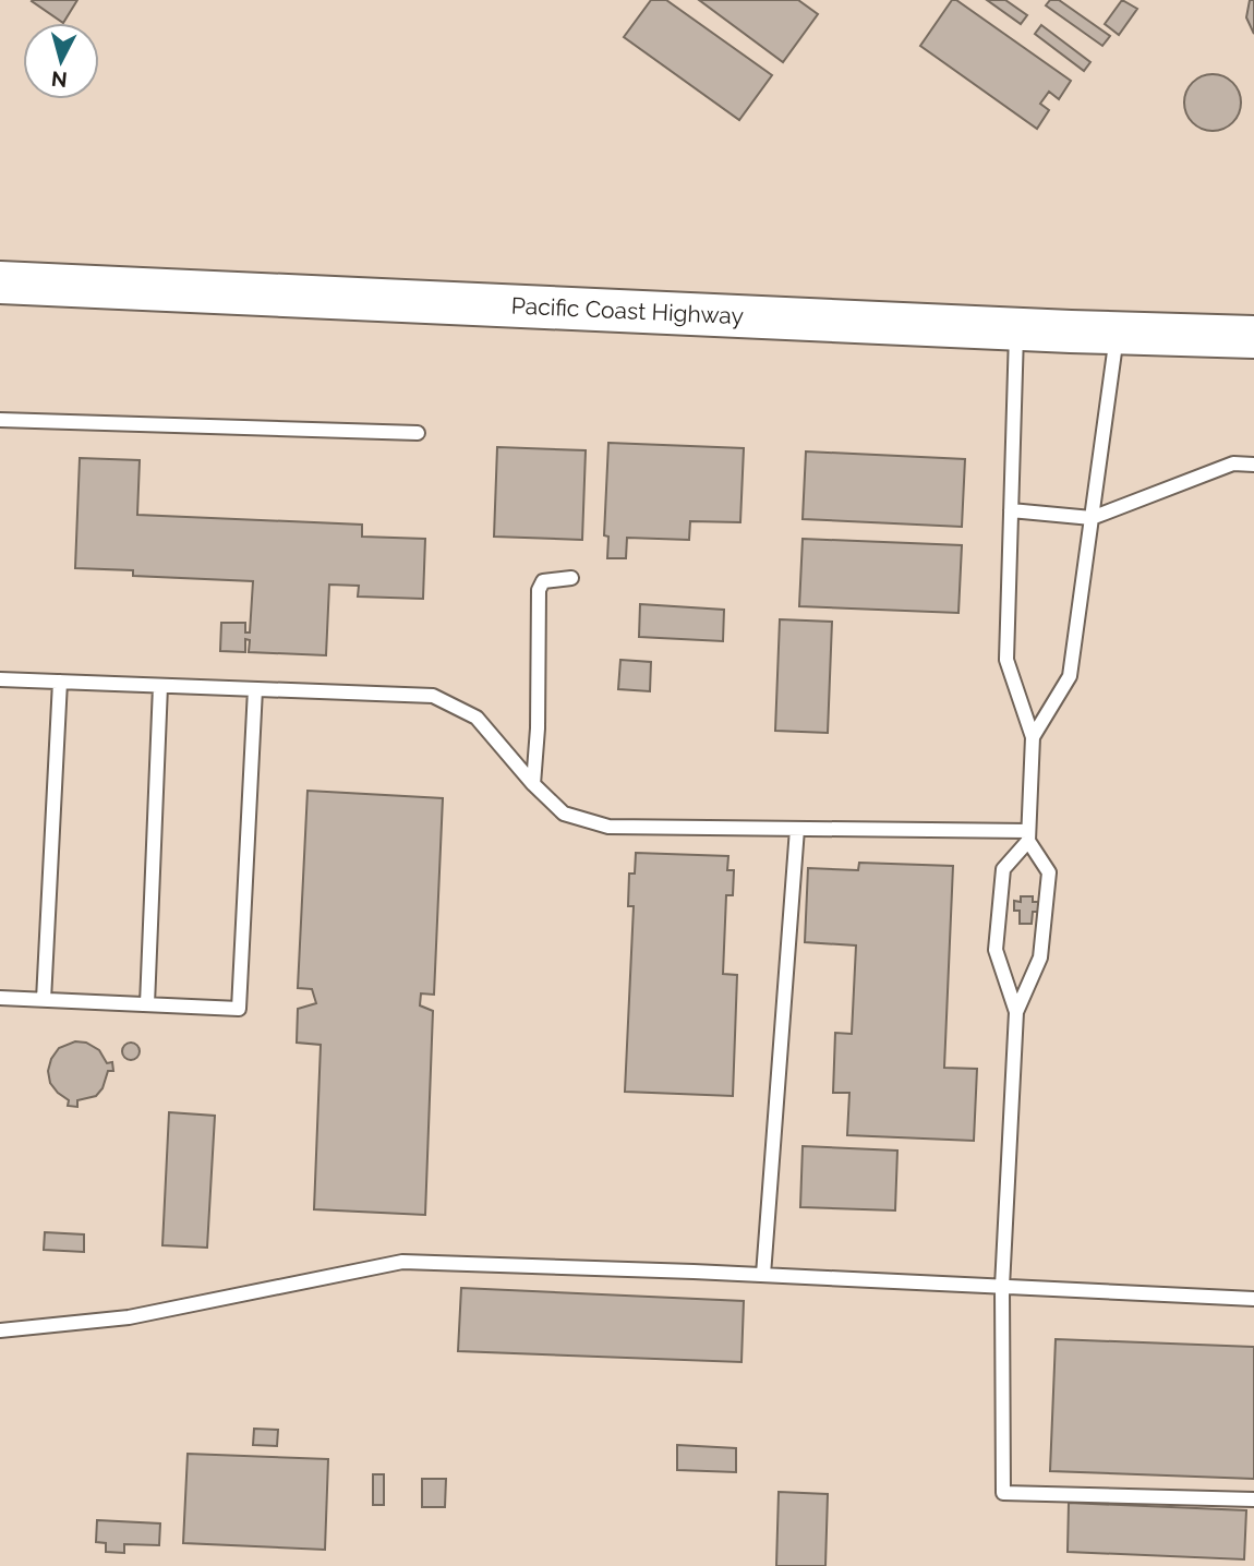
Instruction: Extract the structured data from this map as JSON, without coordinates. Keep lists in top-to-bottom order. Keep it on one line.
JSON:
{"streets":{"highway":["Pacific Coast Highway"]},"north":"bottom"}
